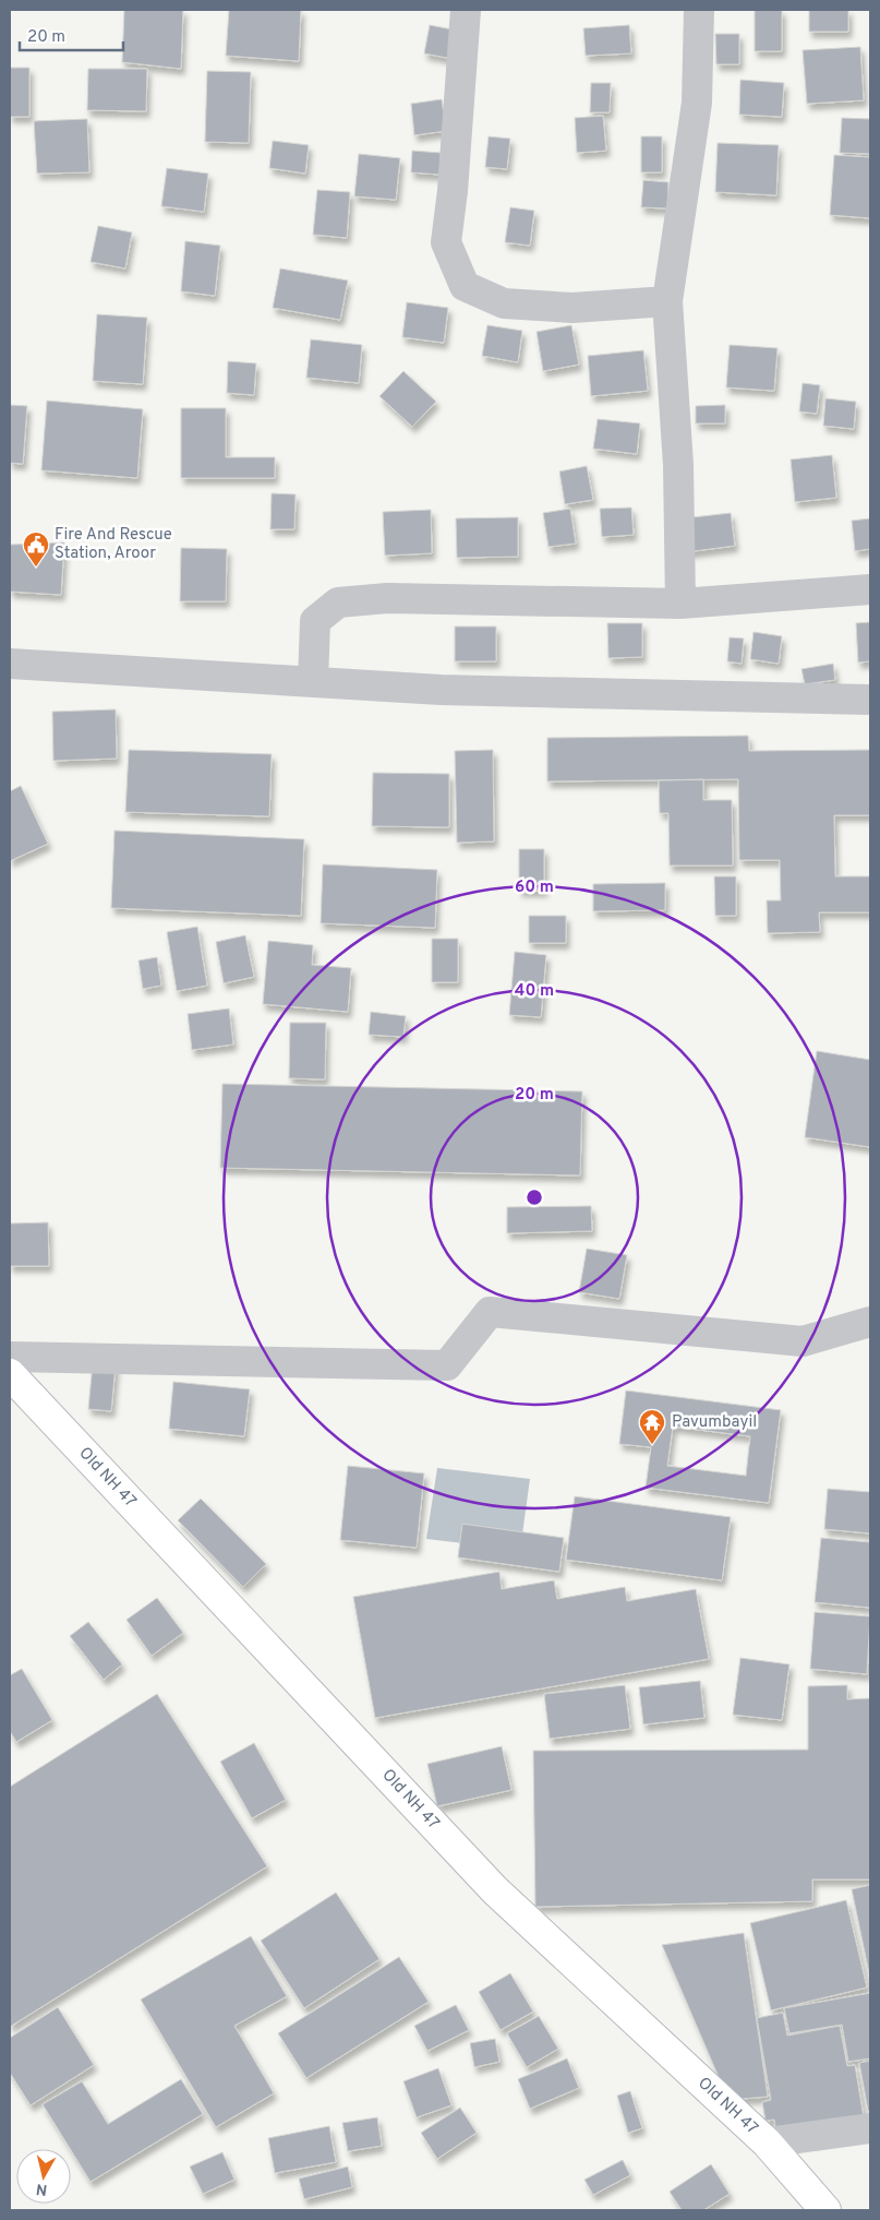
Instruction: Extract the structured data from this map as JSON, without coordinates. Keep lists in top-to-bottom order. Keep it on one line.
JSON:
{"streets":{"main road":["Old NH 47"]},"places":{"public building":["Fire And Rescue Station, Aroor"],"temple":["Pavumbayil"]},"scale_bar":"20 m","north":"bottom","rings":["60 m","40 m","20 m"]}
